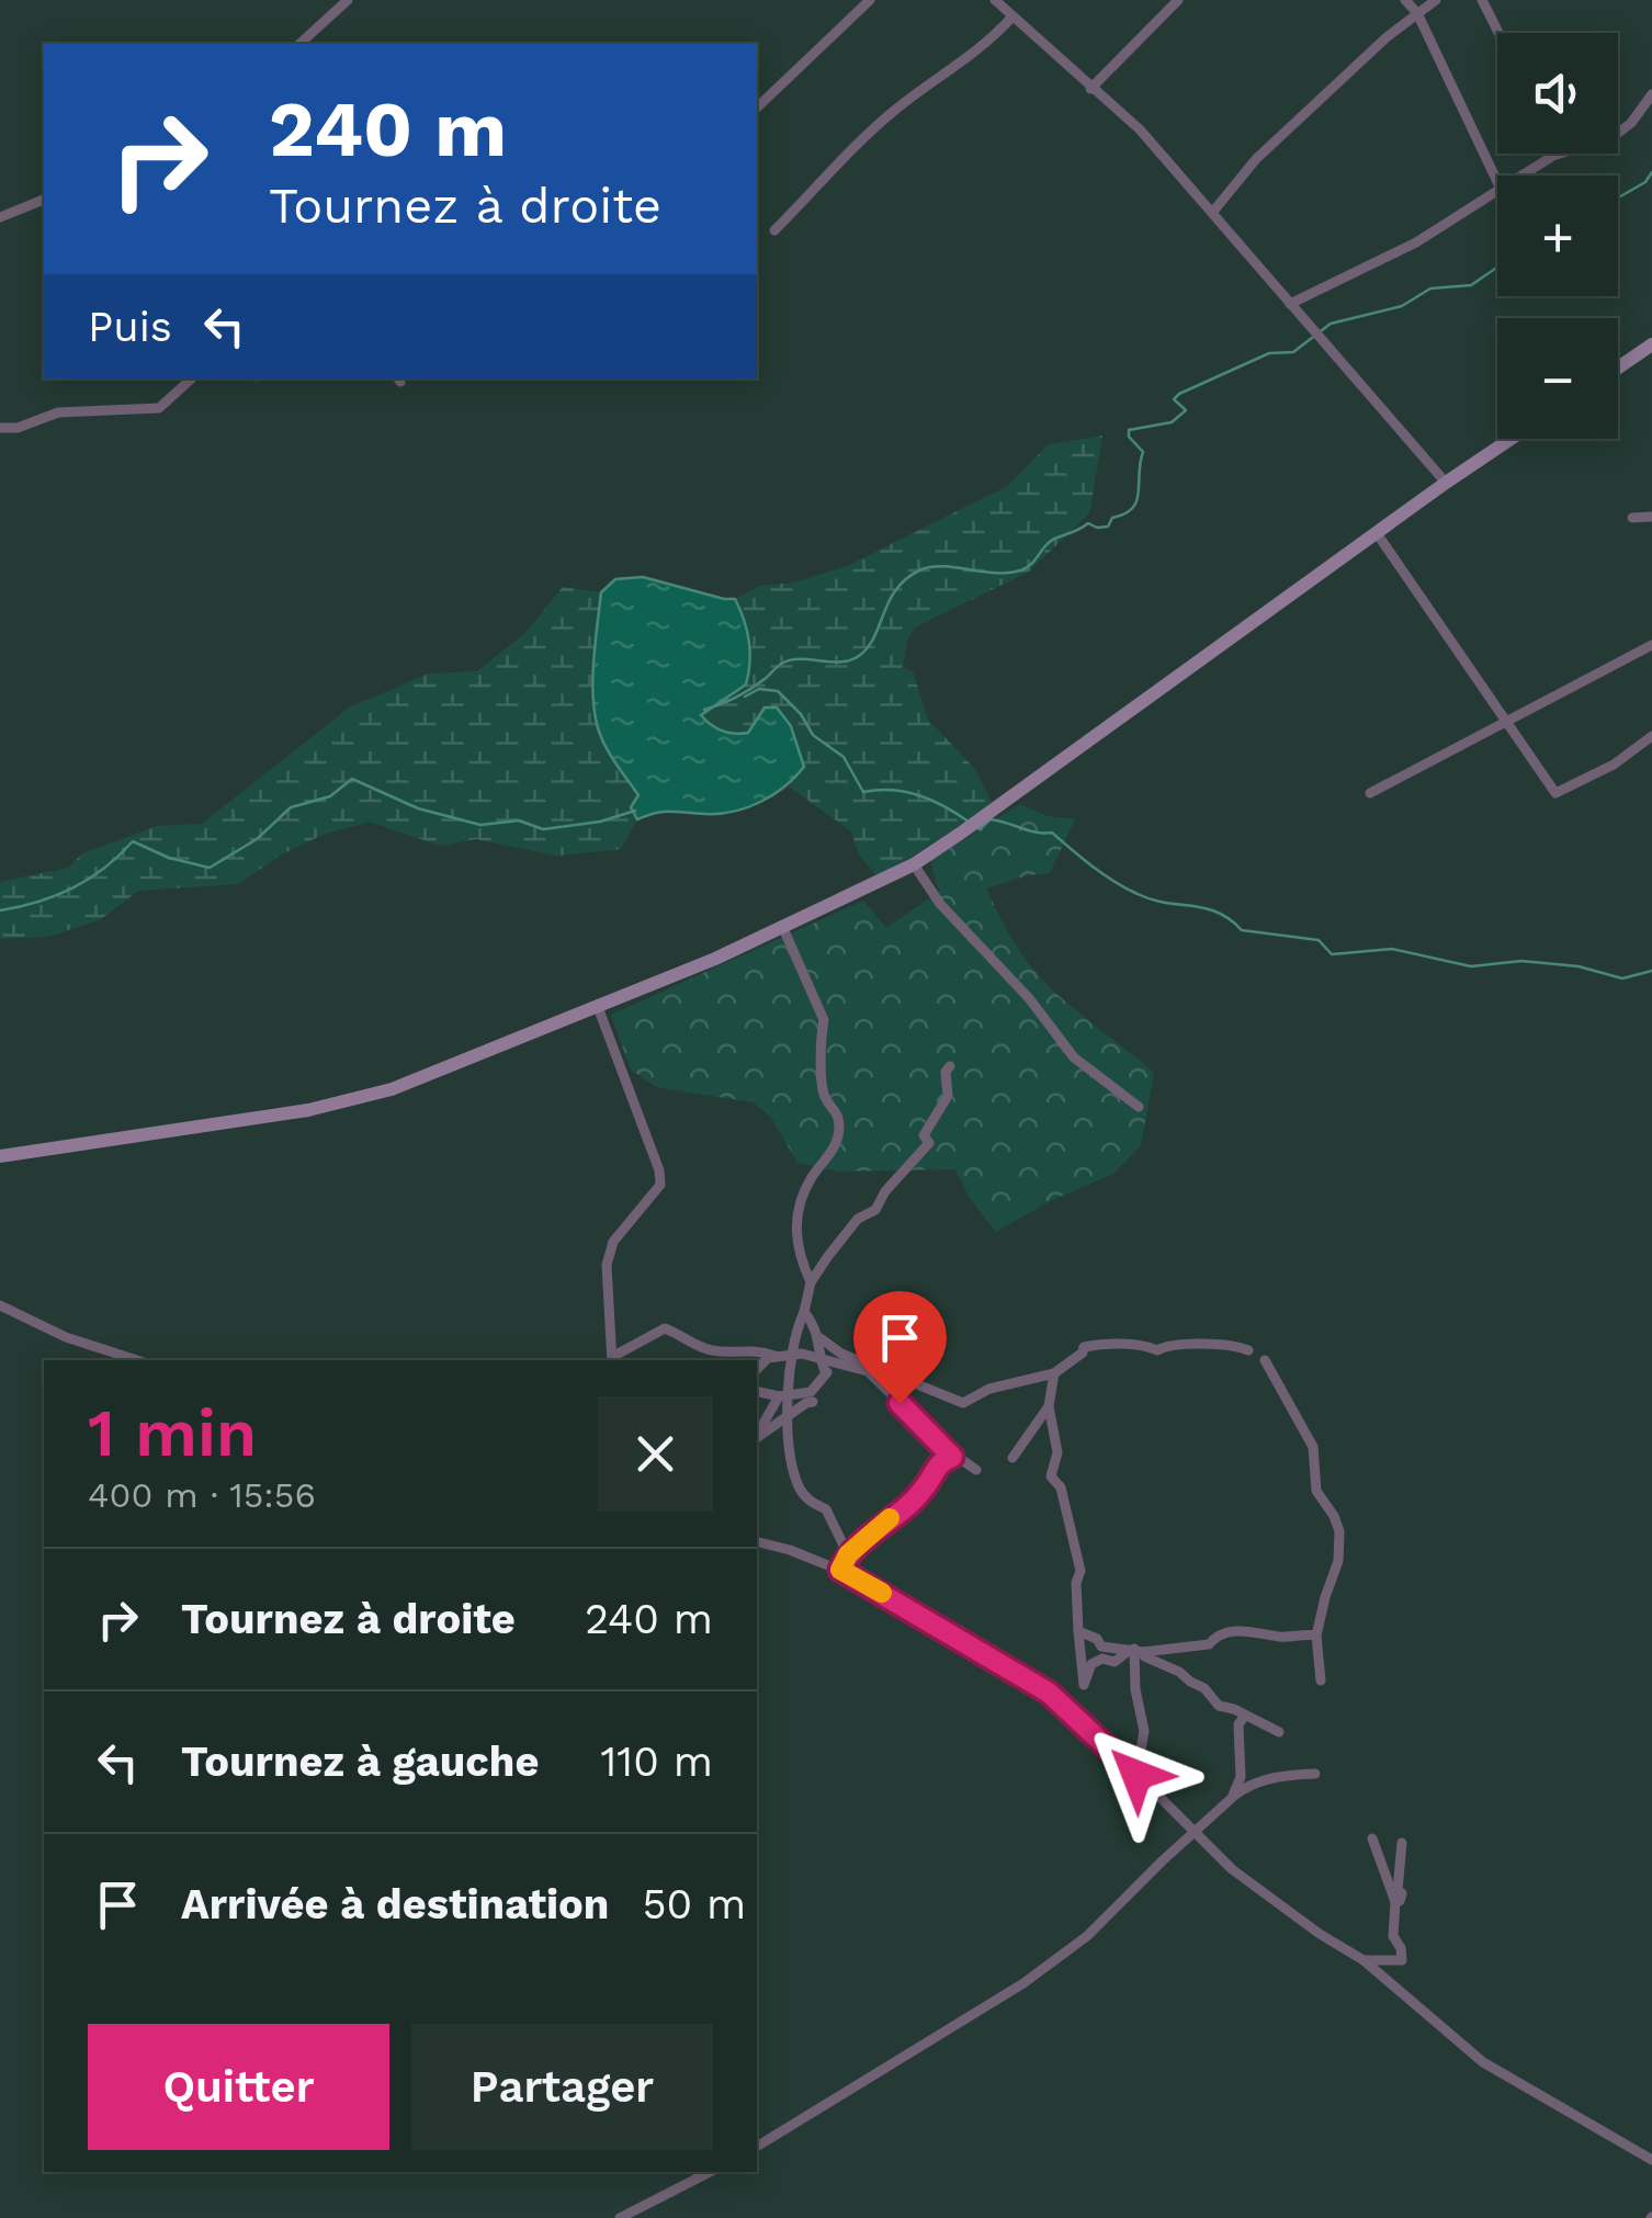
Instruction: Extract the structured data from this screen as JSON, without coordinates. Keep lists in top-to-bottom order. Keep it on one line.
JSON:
{"page":{"map_buttons":["+","−"],"turn":["240 m","Tournez à droite"],"then":"Puis","heading":["1 min","400 m · 15:56"],"list":[{"name":"Tournez à droite","value":"240 m"},{"name":"Tournez à gauche","value":"110 m"},{"name":"Arrivée à destination","value":"50 m"}],"buttons":["Quitter","Partager"]}}
